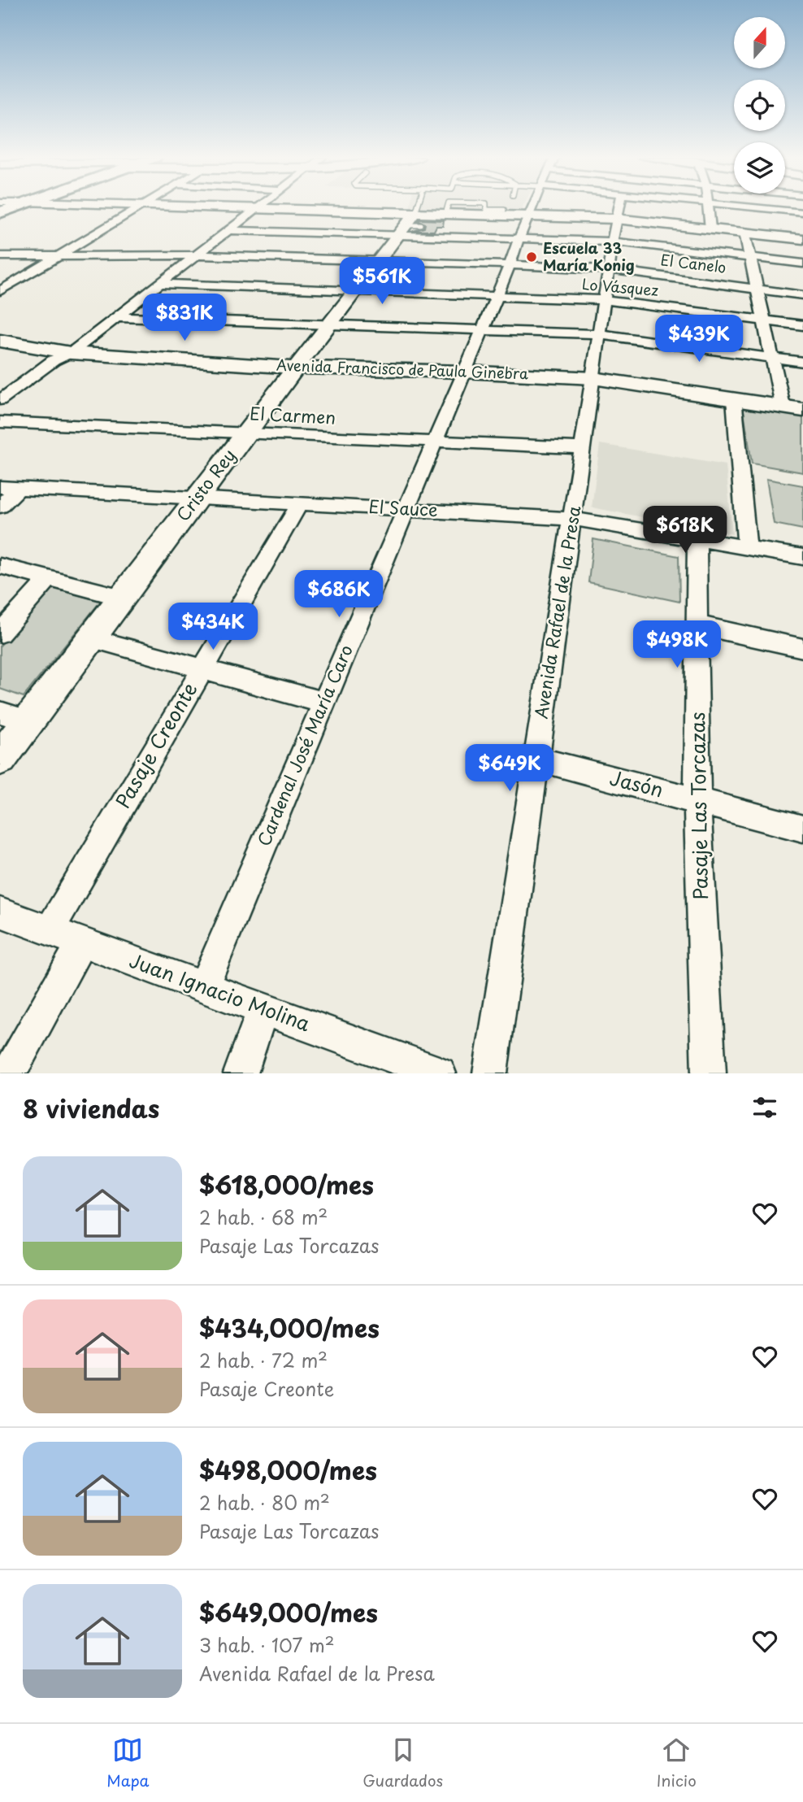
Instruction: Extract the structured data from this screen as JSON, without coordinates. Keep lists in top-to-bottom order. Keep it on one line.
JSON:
{"streets":{"street":["El Canelo","Lo Vásquez","Avenida Francisco de Paula Ginebra","El Carmen","Cristo Rey","El Sauce","Avenida Rafael de la Presa","Pasaje Creonte","Cardenal José María Caro","Jasón","Pasaje Las Torcazas","Juan Ignacio Molina"]},"crossings":[["El Canelo","Cristo Rey"],["El Canelo","Avenida Rafael de la Presa"],["El Canelo","Cardenal José María Caro"],["Lo Vásquez","Cristo Rey"],["Lo Vásquez","Avenida Rafael de la Presa"],["Lo Vásquez","Cardenal José María Caro"],["Avenida Francisco de Paula Ginebra","Cristo Rey"],["Avenida Francisco de Paula Ginebra","Avenida Rafael de la Presa"],["Avenida Francisco de Paula Ginebra","Cardenal José María Caro"],["El Carmen","Cristo Rey"],["El Carmen","Avenida Rafael de la Presa"],["El Carmen","Cardenal José María Caro"],["Cristo Rey","El Sauce"],["El Sauce","Avenida Rafael de la Presa"],["El Sauce","Pasaje Creonte"],["El Sauce","Cardenal José María Caro"],["El Sauce","Pasaje Las Torcazas"],["Avenida Rafael de la Presa","Jasón"],["Pasaje Creonte","Juan Ignacio Molina"],["Cardenal José María Caro","Juan Ignacio Molina"],["Jasón","Pasaje Las Torcazas"]],"places":["Escuela 33 María Konig"],"north":"top","page":{"price":["$561K","$831K","$439K","$618K","$686K","$434K","$498K","$649K"],"heading":"8 viviendas","list":[{"name":"$618,000/mes","note":"2 hab. · 68 m² · Pasaje Las Torcazas"},{"name":"$434,000/mes","note":"2 hab. · 72 m² · Pasaje Creonte"},{"name":"$498,000/mes","note":"2 hab. · 80 m² · Pasaje Las Torcazas"},{"name":"$649,000/mes","note":"3 hab. · 107 m² · Avenida Rafael de la Presa"}],"tabs":["Mapa","Guardados","Inicio"]}}
